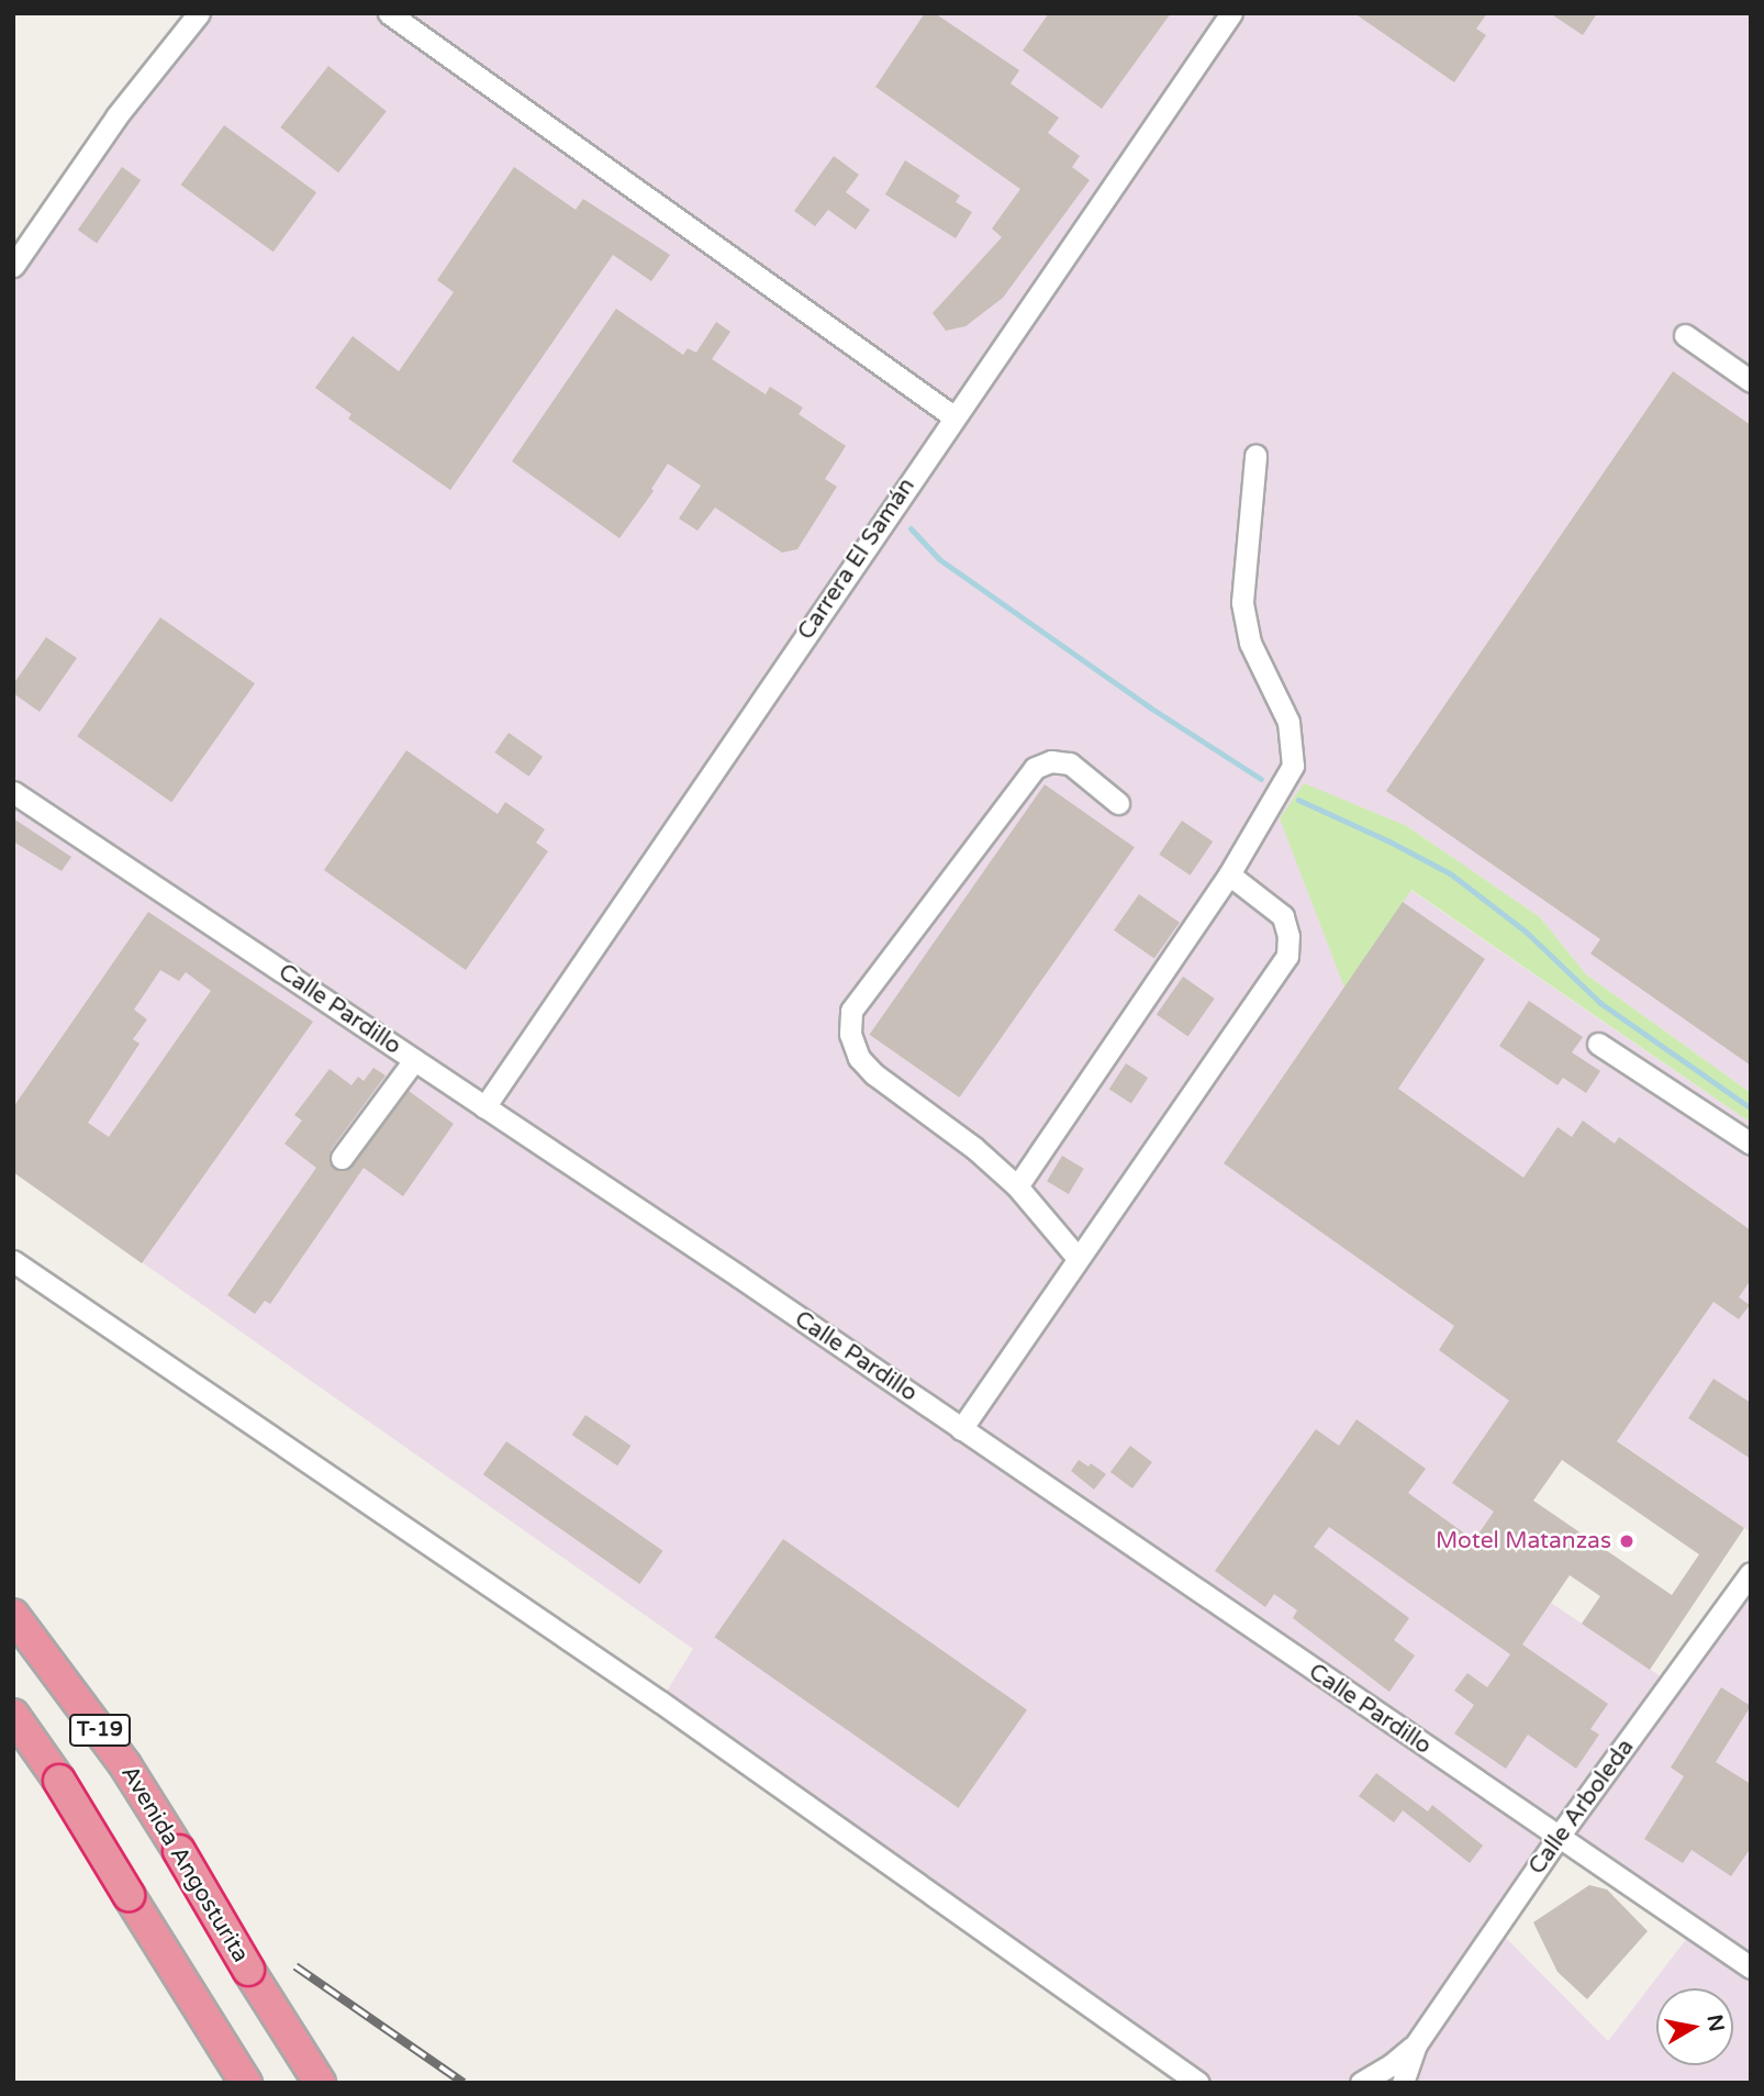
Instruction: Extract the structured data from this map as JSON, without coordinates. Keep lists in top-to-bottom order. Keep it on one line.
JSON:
{"streets":{"highway":["T-19","Avenida Angosturita"],"street":["Carrera El Samán","Calle Pardillo","Calle Arboleda"]},"crossings":[["Carrera El Samán","Calle Pardillo"],["Calle Pardillo","Calle Arboleda"]],"places":["Motel Matanzas"],"north":"right"}
